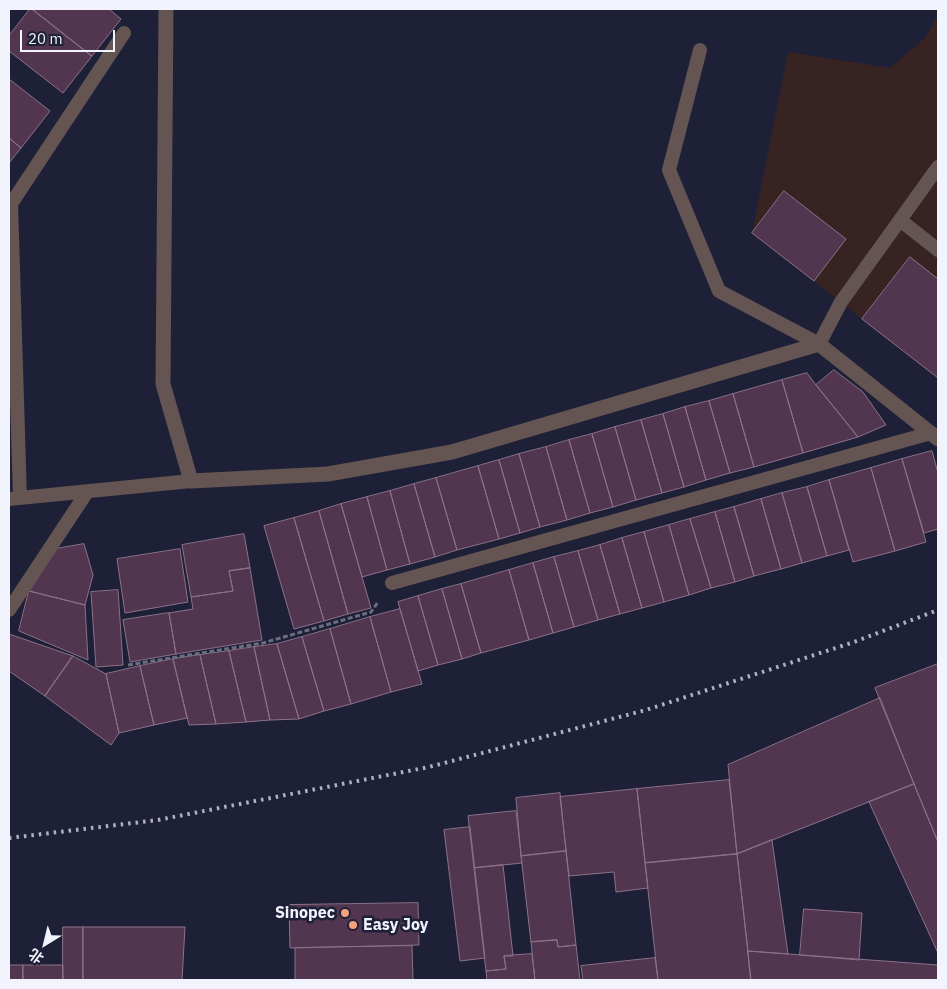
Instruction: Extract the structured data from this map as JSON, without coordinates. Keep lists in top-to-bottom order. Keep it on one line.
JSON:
{"places":["Sinopec","Easy Joy"],"scale_bar":"20 m","north":"bottom left"}
